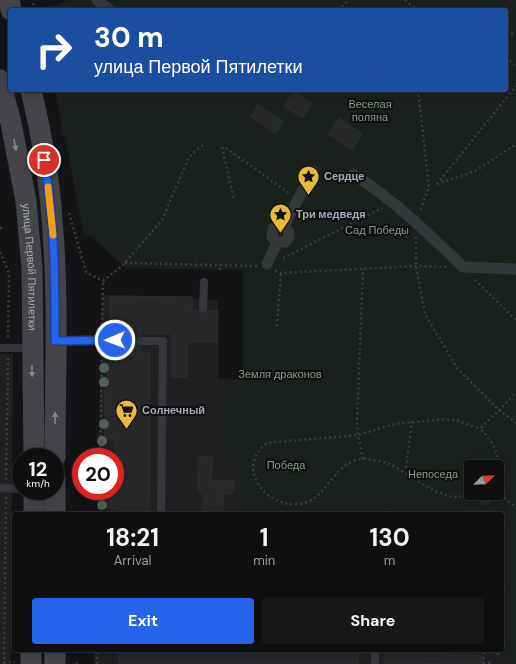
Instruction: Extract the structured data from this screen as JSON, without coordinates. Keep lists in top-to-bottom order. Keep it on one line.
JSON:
{"streets":{"main road":["улица Первой Пятилетки"]},"parks":["Веселая поляна","Сад Победы","Земля драконов","Победа","Непоседа"],"places":{"place":["Сердце","Три медведя"],"supermarket":["Солнечный"]},"north":"top right","page":{"turn":["30 m","улица Первой Пятилетки"],"speed":"12 km/h","limit":"20","eta":["18:21","Arrival","1","min","130","m"],"buttons":["Exit","Share"]}}
